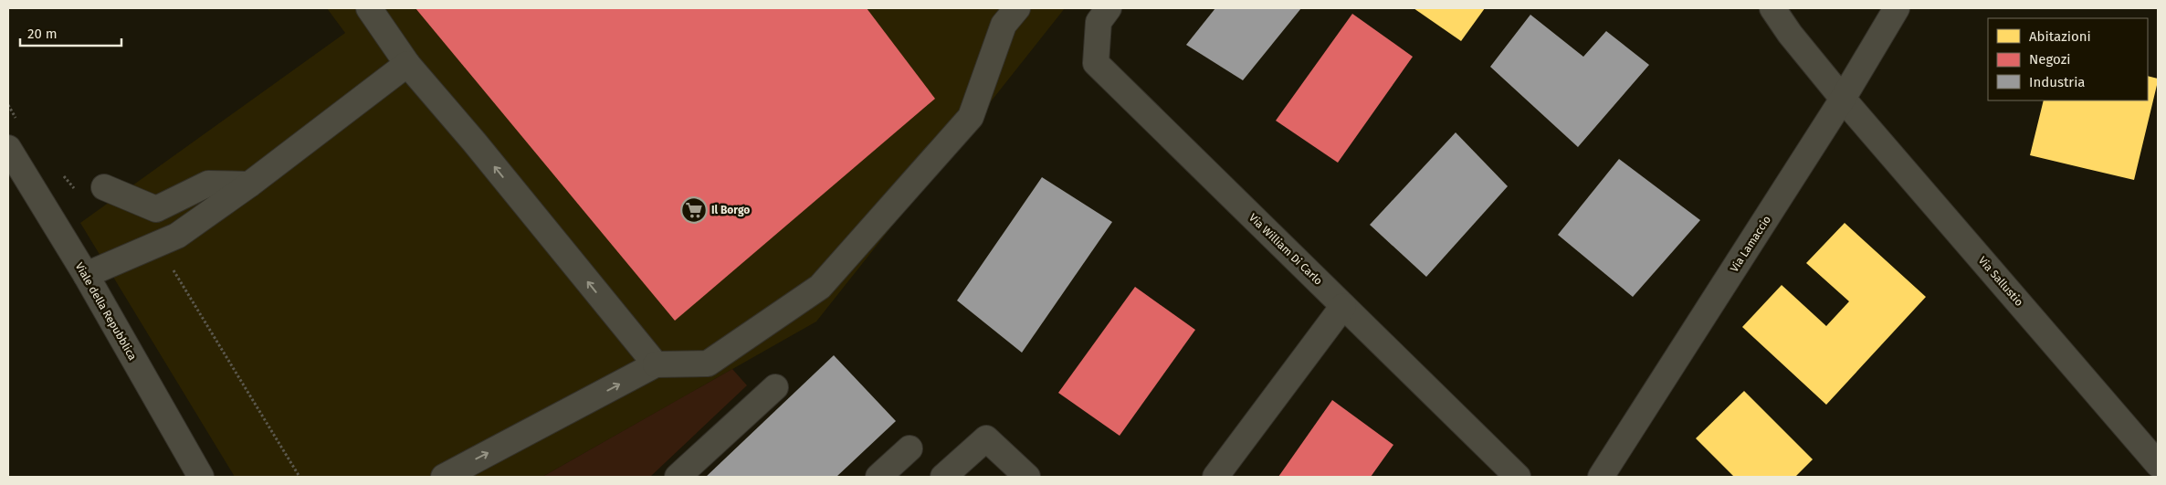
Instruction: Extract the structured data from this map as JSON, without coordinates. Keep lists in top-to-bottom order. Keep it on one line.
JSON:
{"streets":{"street":["Via Lamaccio","Via William Di Carlo","Via Sallustio","Viale della Repubblica"]},"crossings":[["Via Lamaccio","Via Sallustio"]],"places":{"supermarket":["Il Borgo"]},"legend":["Abitazioni","Negozi","Industria"],"scale_bar":"20 m"}
